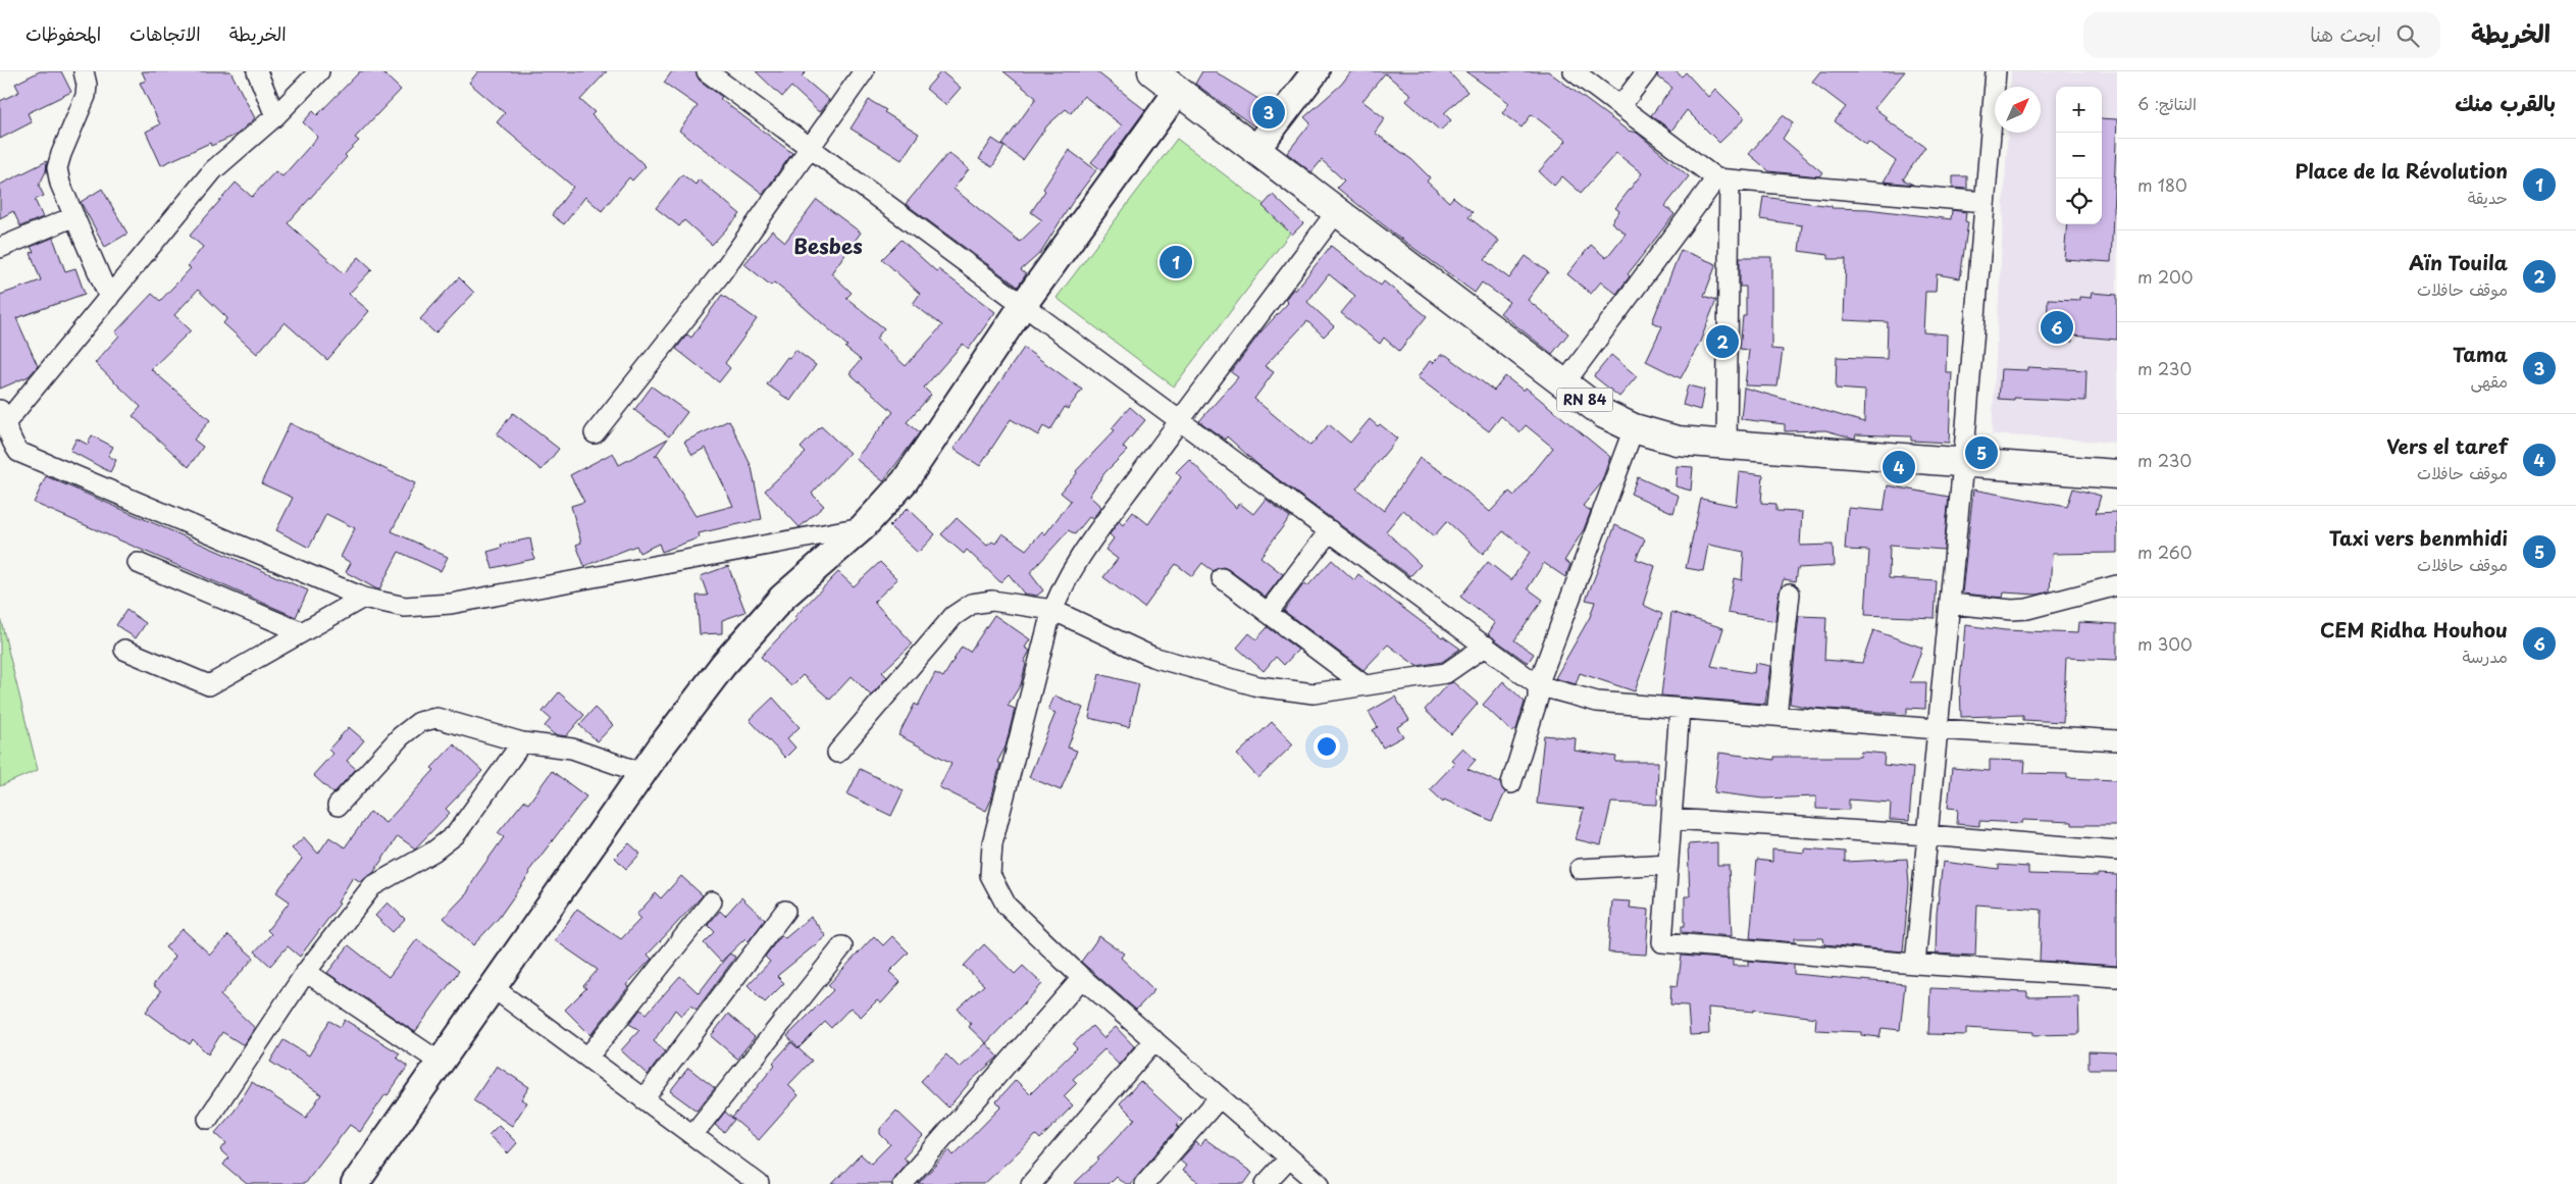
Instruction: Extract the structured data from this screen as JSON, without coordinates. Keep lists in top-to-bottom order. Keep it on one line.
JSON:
{"streets":{"main road":["RN 84"]},"districts":["Besbes"],"north":"top right","page":{"header":"الخريطة","search":"ابحث هنا","nav":["الخريطة","الاتجاهات","المحفوظات"],"heading":["بالقرب منك","النتائج: 6"],"map_buttons":["+","−"],"pins":["3","1","6","2","5","4"],"list":[{"mark":"1","name":"Place de la Révolution","note":"حديقة","value":"180 m"},{"mark":"2","name":"Aïn Touila","note":"موقف حافلات","value":"200 m"},{"mark":"3","name":"Tama","note":"مقهى","value":"230 m"},{"mark":"4","name":"Vers el taref","note":"موقف حافلات","value":"230 m"},{"mark":"5","name":"Taxi vers benmhidi","note":"موقف حافلات","value":"260 m"},{"mark":"6","name":"CEM Ridha Houhou","note":"مدرسة","value":"300 m"}]}}
